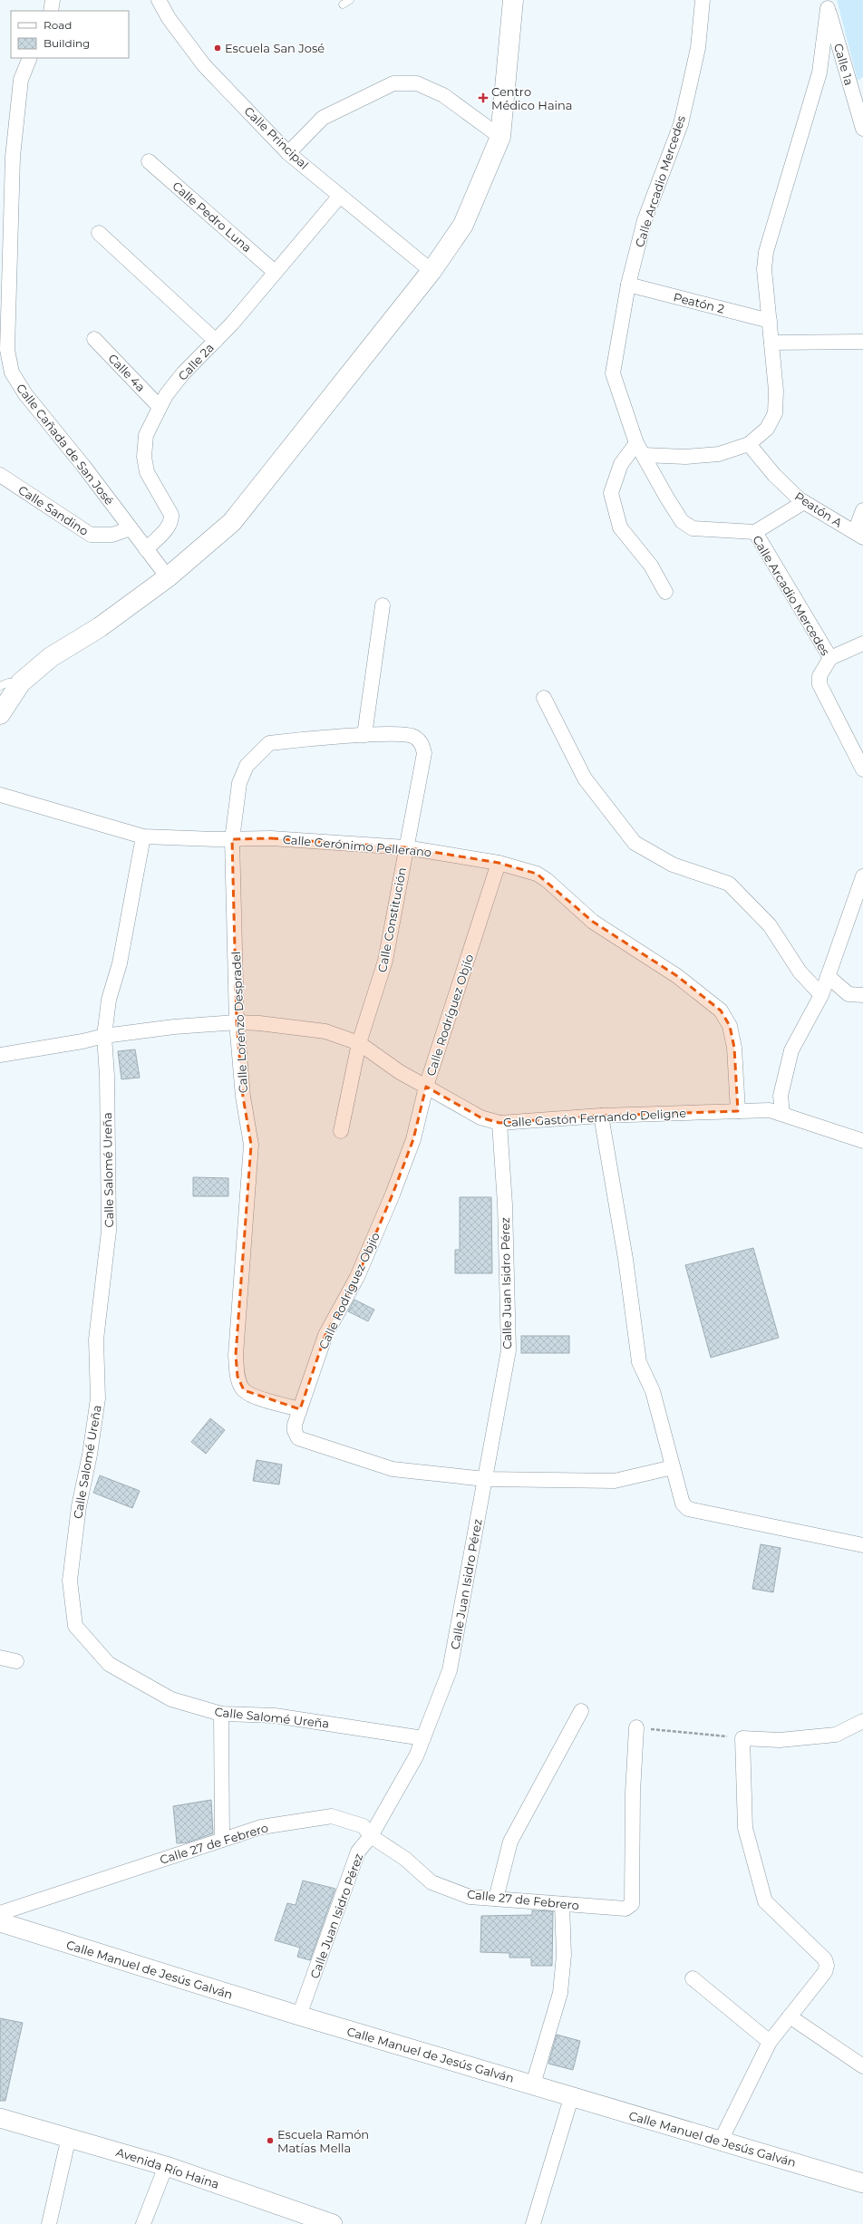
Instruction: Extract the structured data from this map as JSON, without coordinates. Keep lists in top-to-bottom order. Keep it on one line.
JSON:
{"streets":{"street":["Calle 1a","Calle Principal","Calle Arcadio Mercedes","Calle Pedro Luna","Peatón 2","Calle 2a","Calle 4a","Calle Cañada de San José","Peatón A","Calle Sandino","Calle Gerónimo Pellerano","Calle Constitución","Calle Rodríguez Objío","Calle Lorenzo Despradel","Calle Gastón Fernando Deligne","Calle Salomé Ureña","Calle Juan Isidro Pérez","Calle 27 de Febrero","Calle Manuel de Jesús Galván","Avenida Río Haina"]},"crossings":[["Calle Principal","Calle 2a"],["Calle Arcadio Mercedes","Peatón 2"],["Calle Pedro Luna","Calle 2a"],["Calle 2a","Calle 4a"],["Calle 2a","Calle Cañada de San José"],["Calle Cañada de San José","Calle Sandino"],["Calle Gerónimo Pellerano","Calle Constitución"],["Calle Gerónimo Pellerano","Calle Rodríguez Objío"],["Calle Gerónimo Pellerano","Calle Lorenzo Despradel"],["Calle Gerónimo Pellerano","Calle Gastón Fernando Deligne"],["Calle Gerónimo Pellerano","Calle Salomé Ureña"],["Calle Constitución","Calle Lorenzo Despradel"],["Calle Constitución","Calle Gastón Fernando Deligne"],["Calle Rodríguez Objío","Calle Lorenzo Despradel"],["Calle Rodríguez Objío","Calle Gastón Fernando Deligne"],["Calle Rodríguez Objío","Calle Juan Isidro Pérez"],["Calle Lorenzo Despradel","Calle Gastón Fernando Deligne"],["Calle Gastón Fernando Deligne","Calle Salomé Ureña"],["Calle Gastón Fernando Deligne","Calle Juan Isidro Pérez"],["Calle Salomé Ureña","Calle Juan Isidro Pérez"],["Calle Juan Isidro Pérez","Calle 27 de Febrero"],["Calle Juan Isidro Pérez","Calle Manuel de Jesús Galván"]],"places":{"other":["Escuela San José","Escuela Ramón Matías Mella"],"health":["Centro Médico Haina"]},"legend":["Road","Building"]}
